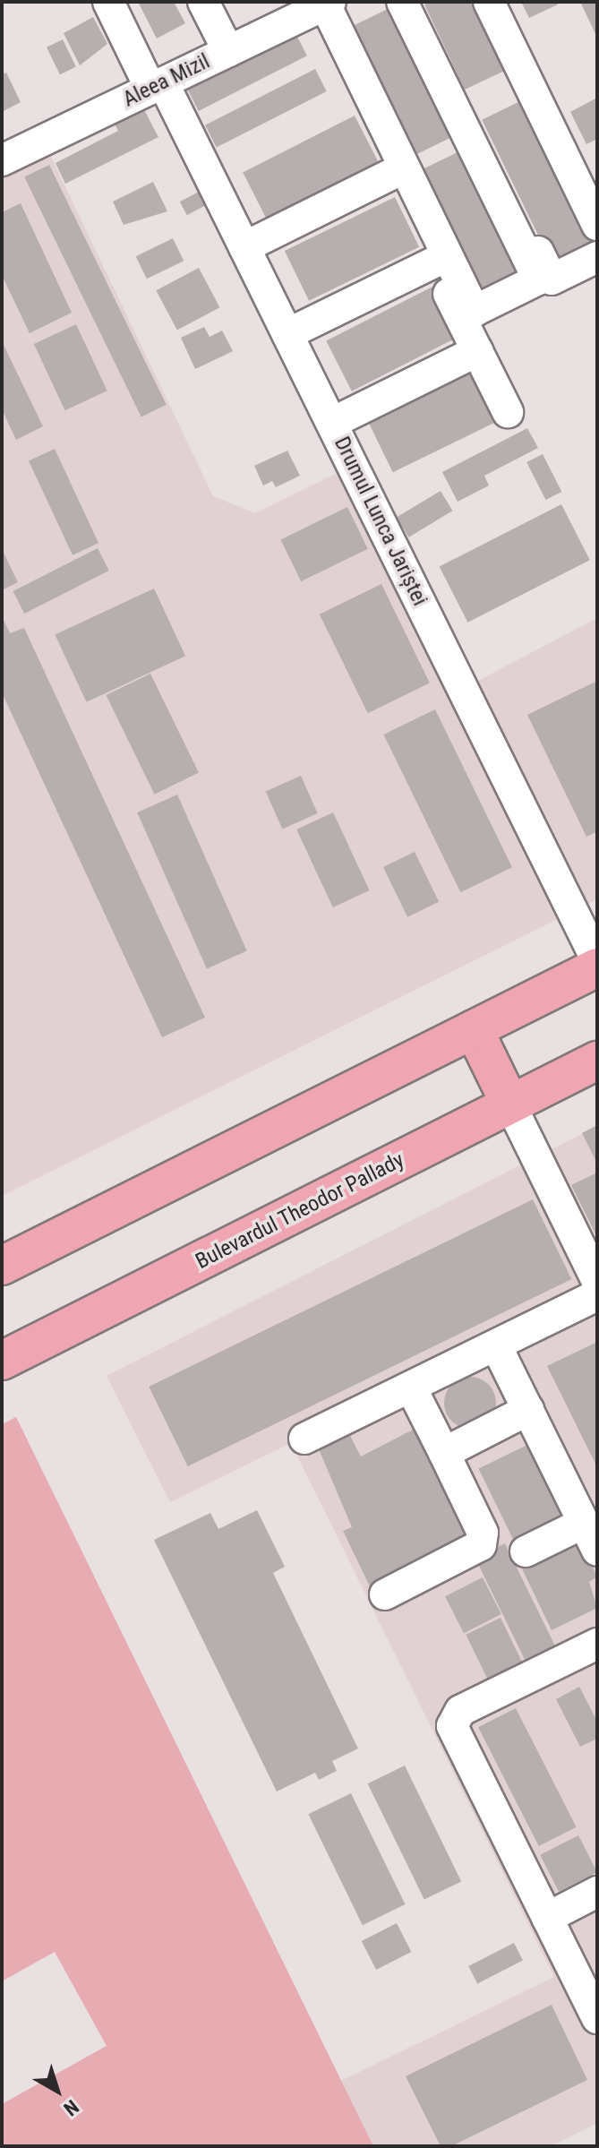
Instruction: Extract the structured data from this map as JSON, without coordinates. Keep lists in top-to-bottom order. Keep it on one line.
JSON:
{"streets":{"main road":["Bulevardul Theodor Pallady"],"street":["Aleea Mizil","Drumul Lunca Jariștei"]},"crossings":[["Aleea Mizil","Drumul Lunca Jariștei"]],"north":"bottom right"}
